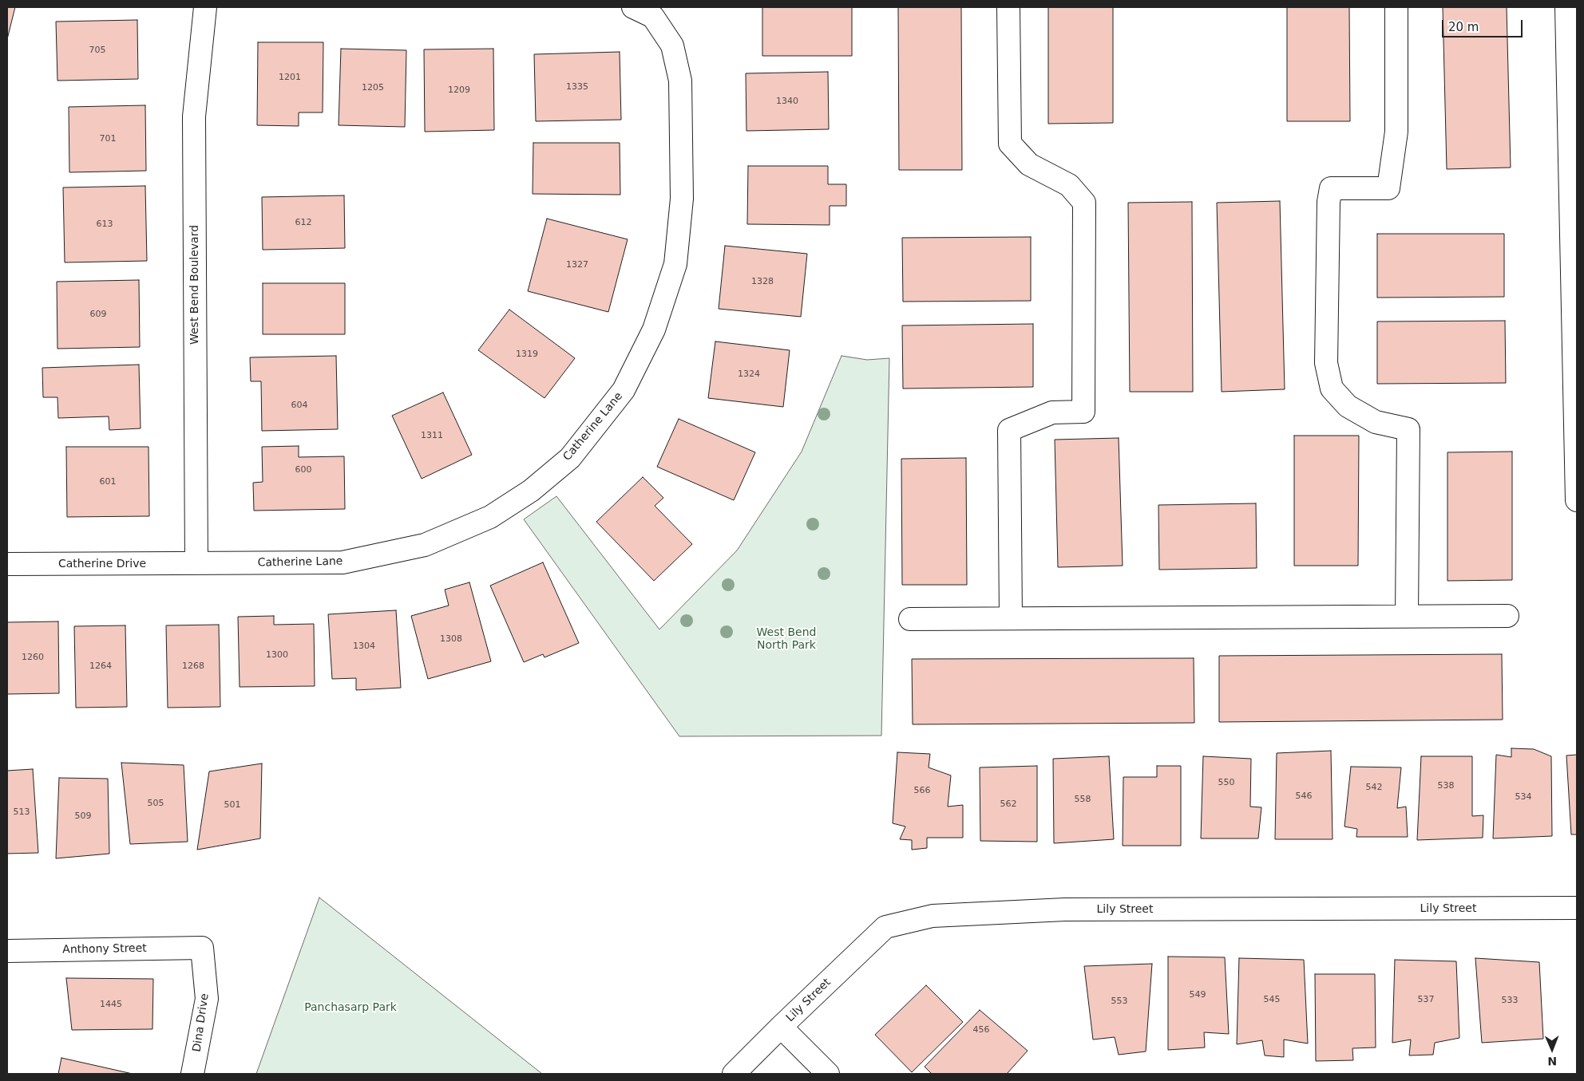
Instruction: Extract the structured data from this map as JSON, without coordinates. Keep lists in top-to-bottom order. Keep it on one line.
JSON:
{"streets":{"street":["West Bend Boulevard","Catherine Lane","Catherine Drive","Lily Street","Anthony Street","Dina Drive"]},"crossings":[["West Bend Boulevard","Catherine Lane"],["West Bend Boulevard","Catherine Drive"],["Catherine Lane","Catherine Drive"],["Anthony Street","Dina Drive"]],"parks":["West Bend North Park","Panchasarp Park"],"house_numbers":["705","1201","1335","1205","1209","1340","701","612","613","1327","1328","609","1319","1324","604","1311","600","601","1308","1304","1300","1260","1264","1268","550","538","542","566","546","534","558","505","562","501","513","509","549","545","537","533","553","1445","456"],"scale_bar":"20 m","north":"bottom"}
